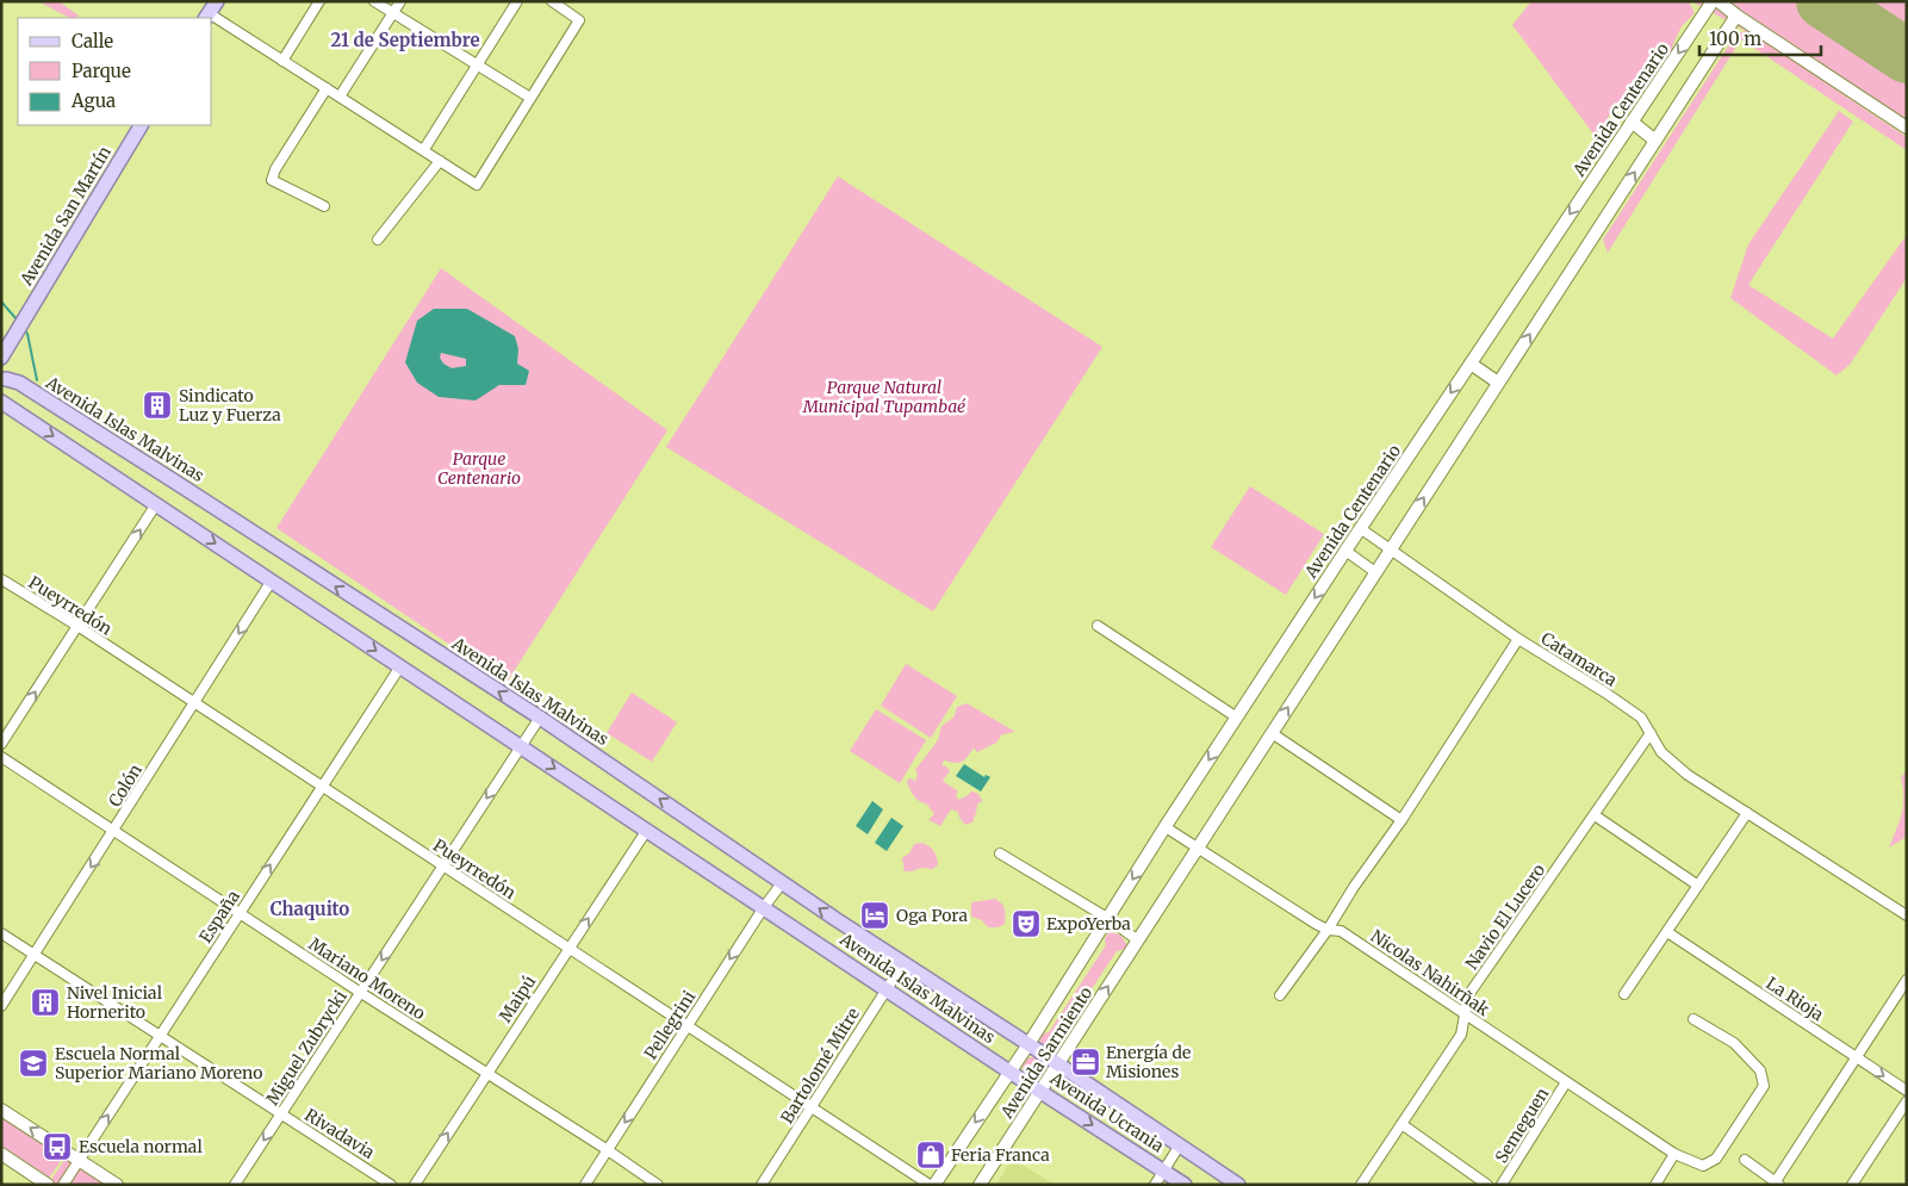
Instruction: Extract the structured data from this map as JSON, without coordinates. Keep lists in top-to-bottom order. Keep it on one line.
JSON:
{"streets":{"main road":["Avenida Centenario","Avenida San Martín","Avenida Islas Malvinas","Avenida Sarmiento","Avenida Ucrania"],"street":["Pueyrredón","Catamarca","Colón","España","Navio El Lucero","Nicolas Nahirñak","Mariano Moreno","Maipú","La Rioja","Pellegrini","Miguel Zubrycki","Bartolomé Mitre","Semeguen","Rivadavia"]},"crossings":[["Avenida Centenario","Avenida Islas Malvinas"],["Avenida Centenario","Nicolas Nahirñak"],["Avenida Centenario","Avenida Sarmiento"],["Avenida Centenario","Avenida Ucrania"],["Avenida San Martín","Avenida Islas Malvinas"],["Avenida Islas Malvinas","Colón"],["Avenida Islas Malvinas","España"],["Avenida Islas Malvinas","Maipú"],["Avenida Islas Malvinas","Pellegrini"],["Avenida Islas Malvinas","Miguel Zubrycki"],["Avenida Islas Malvinas","Avenida Sarmiento"],["Avenida Islas Malvinas","Bartolomé Mitre"],["Avenida Islas Malvinas","Avenida Ucrania"],["Pueyrredón","Colón"],["Pueyrredón","España"],["Pueyrredón","Maipú"],["Pueyrredón","Pellegrini"],["Pueyrredón","Miguel Zubrycki"],["Pueyrredón","Avenida Sarmiento"],["Pueyrredón","Bartolomé Mitre"],["Catamarca","Navio El Lucero"],["Catamarca","Nicolas Nahirñak"],["Colón","Mariano Moreno"],["Colón","Rivadavia"],["España","Mariano Moreno"],["España","Rivadavia"],["Navio El Lucero","Nicolas Nahirñak"],["Nicolas Nahirñak","Avenida Sarmiento"],["Nicolas Nahirñak","Semeguen"],["Mariano Moreno","Maipú"],["Mariano Moreno","Pellegrini"],["Mariano Moreno","Miguel Zubrycki"],["Miguel Zubrycki","Rivadavia"],["Avenida Sarmiento","Avenida Ucrania"]],"one_way":["Colón","España","Maipú","Pellegrini","Miguel Zubrycki"],"districts":["21 de Septiembre","Chaquito"],"parks":["Parque Natural Municipal Tupambaé","Parque Centenario"],"places":{"building":["Sindicato Luz y Fuerza","Nivel Inicial Hornerito"],"hotel":["Oga Pora"],"theatre":["ExpoYerba"],"office":["Energía de Misiones"],"school or university":["Escuela Normal Superior Mariano Moreno"],"bus stop":["Escuela normal"],"shop":["Feria Franca"]},"legend":["Calle","Parque","Agua"],"scale_bar":"100 m"}
